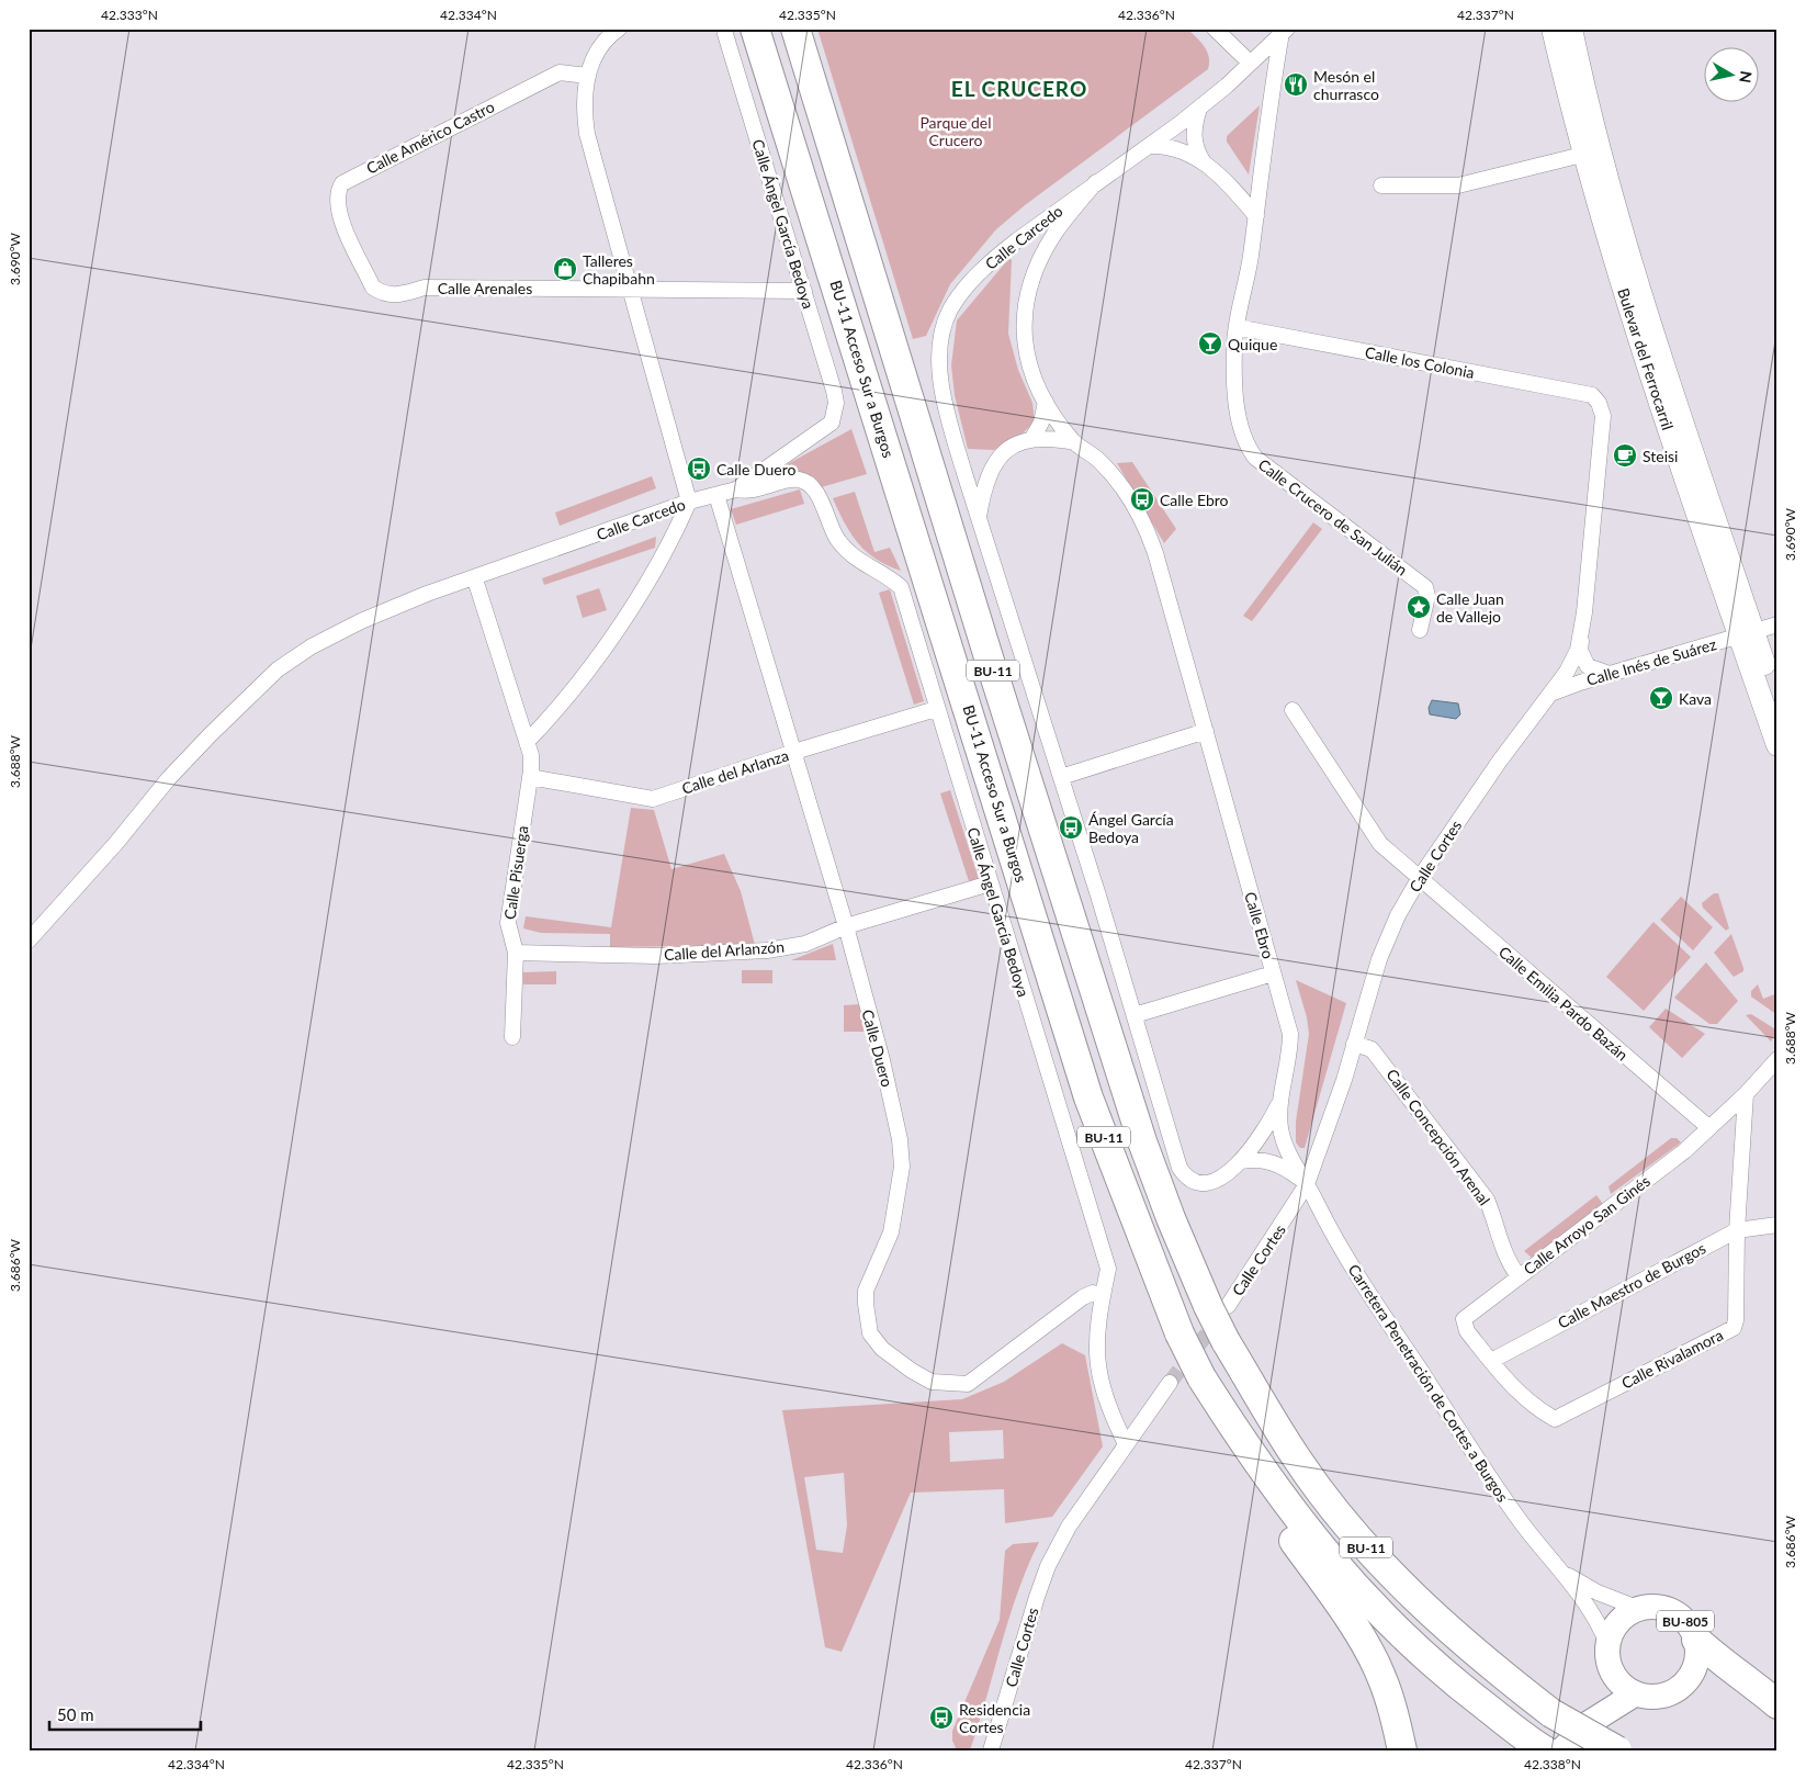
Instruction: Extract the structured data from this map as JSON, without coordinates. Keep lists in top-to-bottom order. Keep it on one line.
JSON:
{"streets":{"highway":["BU-11 Acceso Sur a Burgos","BU-11"],"main road":["Bulevar del Ferrocarril","BU-805"],"street":["Calle Américo Castro","Calle Ángel García Bedoya","Calle Carcedo","Calle Arenales","Calle los Colonia","Calle Crucero de San Julián","Calle Inés de Suárez","Calle del Arlanza","Calle Cortes","Calle Pisuerga","Calle Ebro","Calle del Arlanzón","Calle Emilia Pardo Bazán","Calle Duero","Calle Concepción Arenal","Calle Arroyo San Ginés","Calle Maestro de Burgos","Calle Rivalamora","Carretera Penetración de Cortes a Burgos"]},"crossings":[["Calle Américo Castro","Calle Arenales"],["Calle Ángel García Bedoya","Calle Carcedo"],["Calle Ángel García Bedoya","Calle Arenales"],["Calle Ángel García Bedoya","Calle del Arlanza"],["Calle Ángel García Bedoya","Calle Cortes"],["Calle Ángel García Bedoya","Calle del Arlanzón"],["Calle Ángel García Bedoya","Calle Duero"],["Calle Carcedo","Calle Crucero de San Julián"],["Calle Carcedo","Calle Pisuerga"],["Calle Carcedo","Calle Ebro"],["Calle Carcedo","Calle Duero"],["Bulevar del Ferrocarril","Calle Inés de Suárez"],["Calle los Colonia","Calle Crucero de San Julián"],["Calle los Colonia","Calle Cortes"],["BU-11 Acceso Sur a Burgos","BU-11"],["BU-11 Acceso Sur a Burgos","Calle Cortes"],["Calle Inés de Suárez","Calle Cortes"],["BU-11","Calle Cortes"],["Calle del Arlanza","Calle Pisuerga"],["Calle del Arlanza","Calle Duero"],["Calle Cortes","Calle Ebro"],["Calle Cortes","Calle Emilia Pardo Bazán"],["Calle Cortes","Calle Concepción Arenal"],["Calle Cortes","Carretera Penetración de Cortes a Burgos"],["Calle Pisuerga","Calle del Arlanzón"],["Calle Ebro","Carretera Penetración de Cortes a Burgos"],["Calle del Arlanzón","Calle Duero"],["Calle Emilia Pardo Bazán","Calle Arroyo San Ginés"],["Calle Concepción Arenal","Calle Arroyo San Ginés"],["Calle Arroyo San Ginés","Calle Maestro de Burgos"],["Calle Arroyo San Ginés","Calle Rivalamora"],["Calle Maestro de Burgos","Calle Rivalamora"],["Carretera Penetración de Cortes a Burgos","BU-805"]],"districts":["EL CRUCERO"],"parks":["Parque del Crucero"],"places":{"restaurant":["Mesón el churrasco"],"shop":["Talleres Chapibahn"],"bar":["Quique","Kava"],"cafe":["Steisi"],"bus stop":["Calle Duero","Calle Ebro","Ángel García Bedoya","Residencia Cortes"],"place":["Calle Juan de Vallejo"]},"scale_bar":"50 m","north":"right","coordinates":["42.333°N","42.334°N","42.335°N","42.336°N","42.337°N","3.690°W","3.688°W","3.686°W","42.338°N"]}
